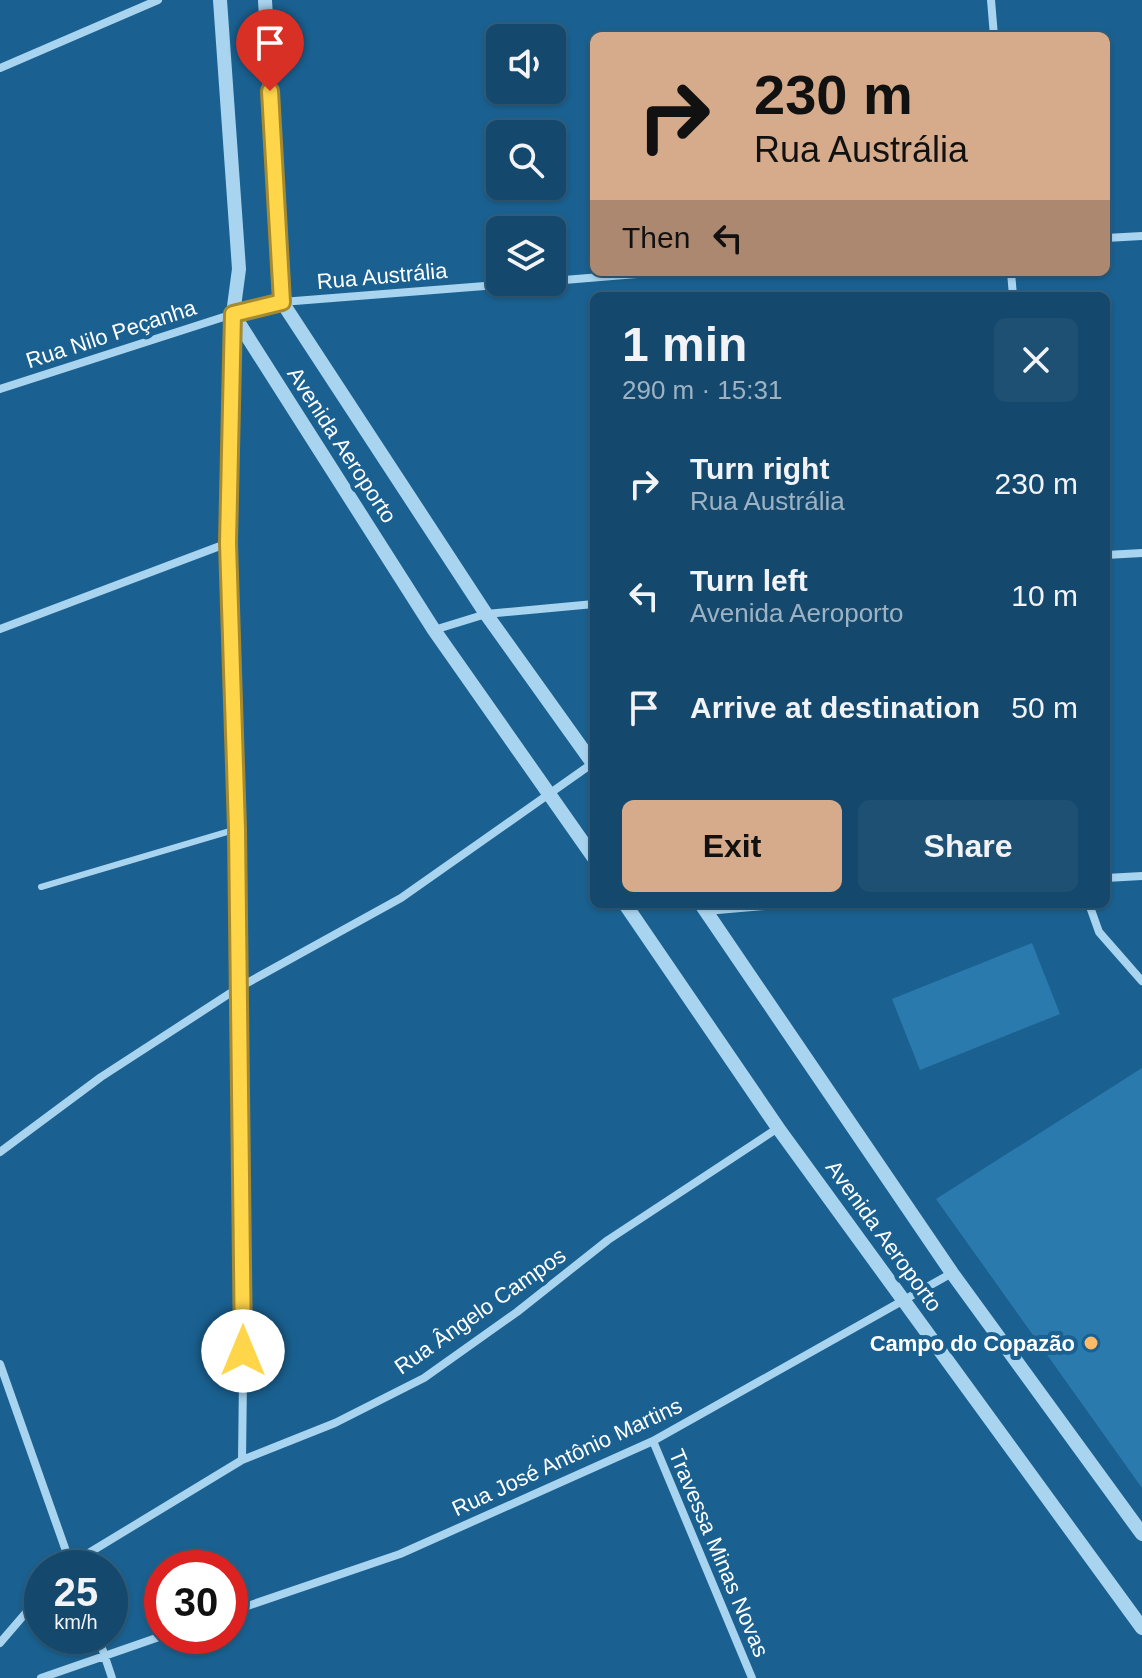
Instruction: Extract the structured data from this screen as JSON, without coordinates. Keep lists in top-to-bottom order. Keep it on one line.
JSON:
{"streets":{"street":["Rua Austrália","Rua Nilo Peçanha","Avenida Aeroporto","Rua Ângelo Campos","Rua José Antônio Martins","Travessa Minas Novas"]},"crossings":[["Rua Austrália","Rua Nilo Peçanha"],["Rua Austrália","Avenida Aeroporto"],["Rua Nilo Peçanha","Avenida Aeroporto"],["Avenida Aeroporto","Rua Ângelo Campos"],["Avenida Aeroporto","Rua José Antônio Martins"],["Rua José Antônio Martins","Travessa Minas Novas"]],"places":["Campo do Copazão"],"page":{"turn":["230 m","Rua Austrália"],"then":"Then","heading":["1 min","290 m · 15:31"],"list":[{"name":"Turn right","note":"Rua Austrália","value":"230 m"},{"name":"Turn left","note":"Avenida Aeroporto","value":"10 m"},{"name":"Arrive at destination","value":"50 m"}],"buttons":["Exit","Share"],"speed":"25 km/h","limit":"30"}}
